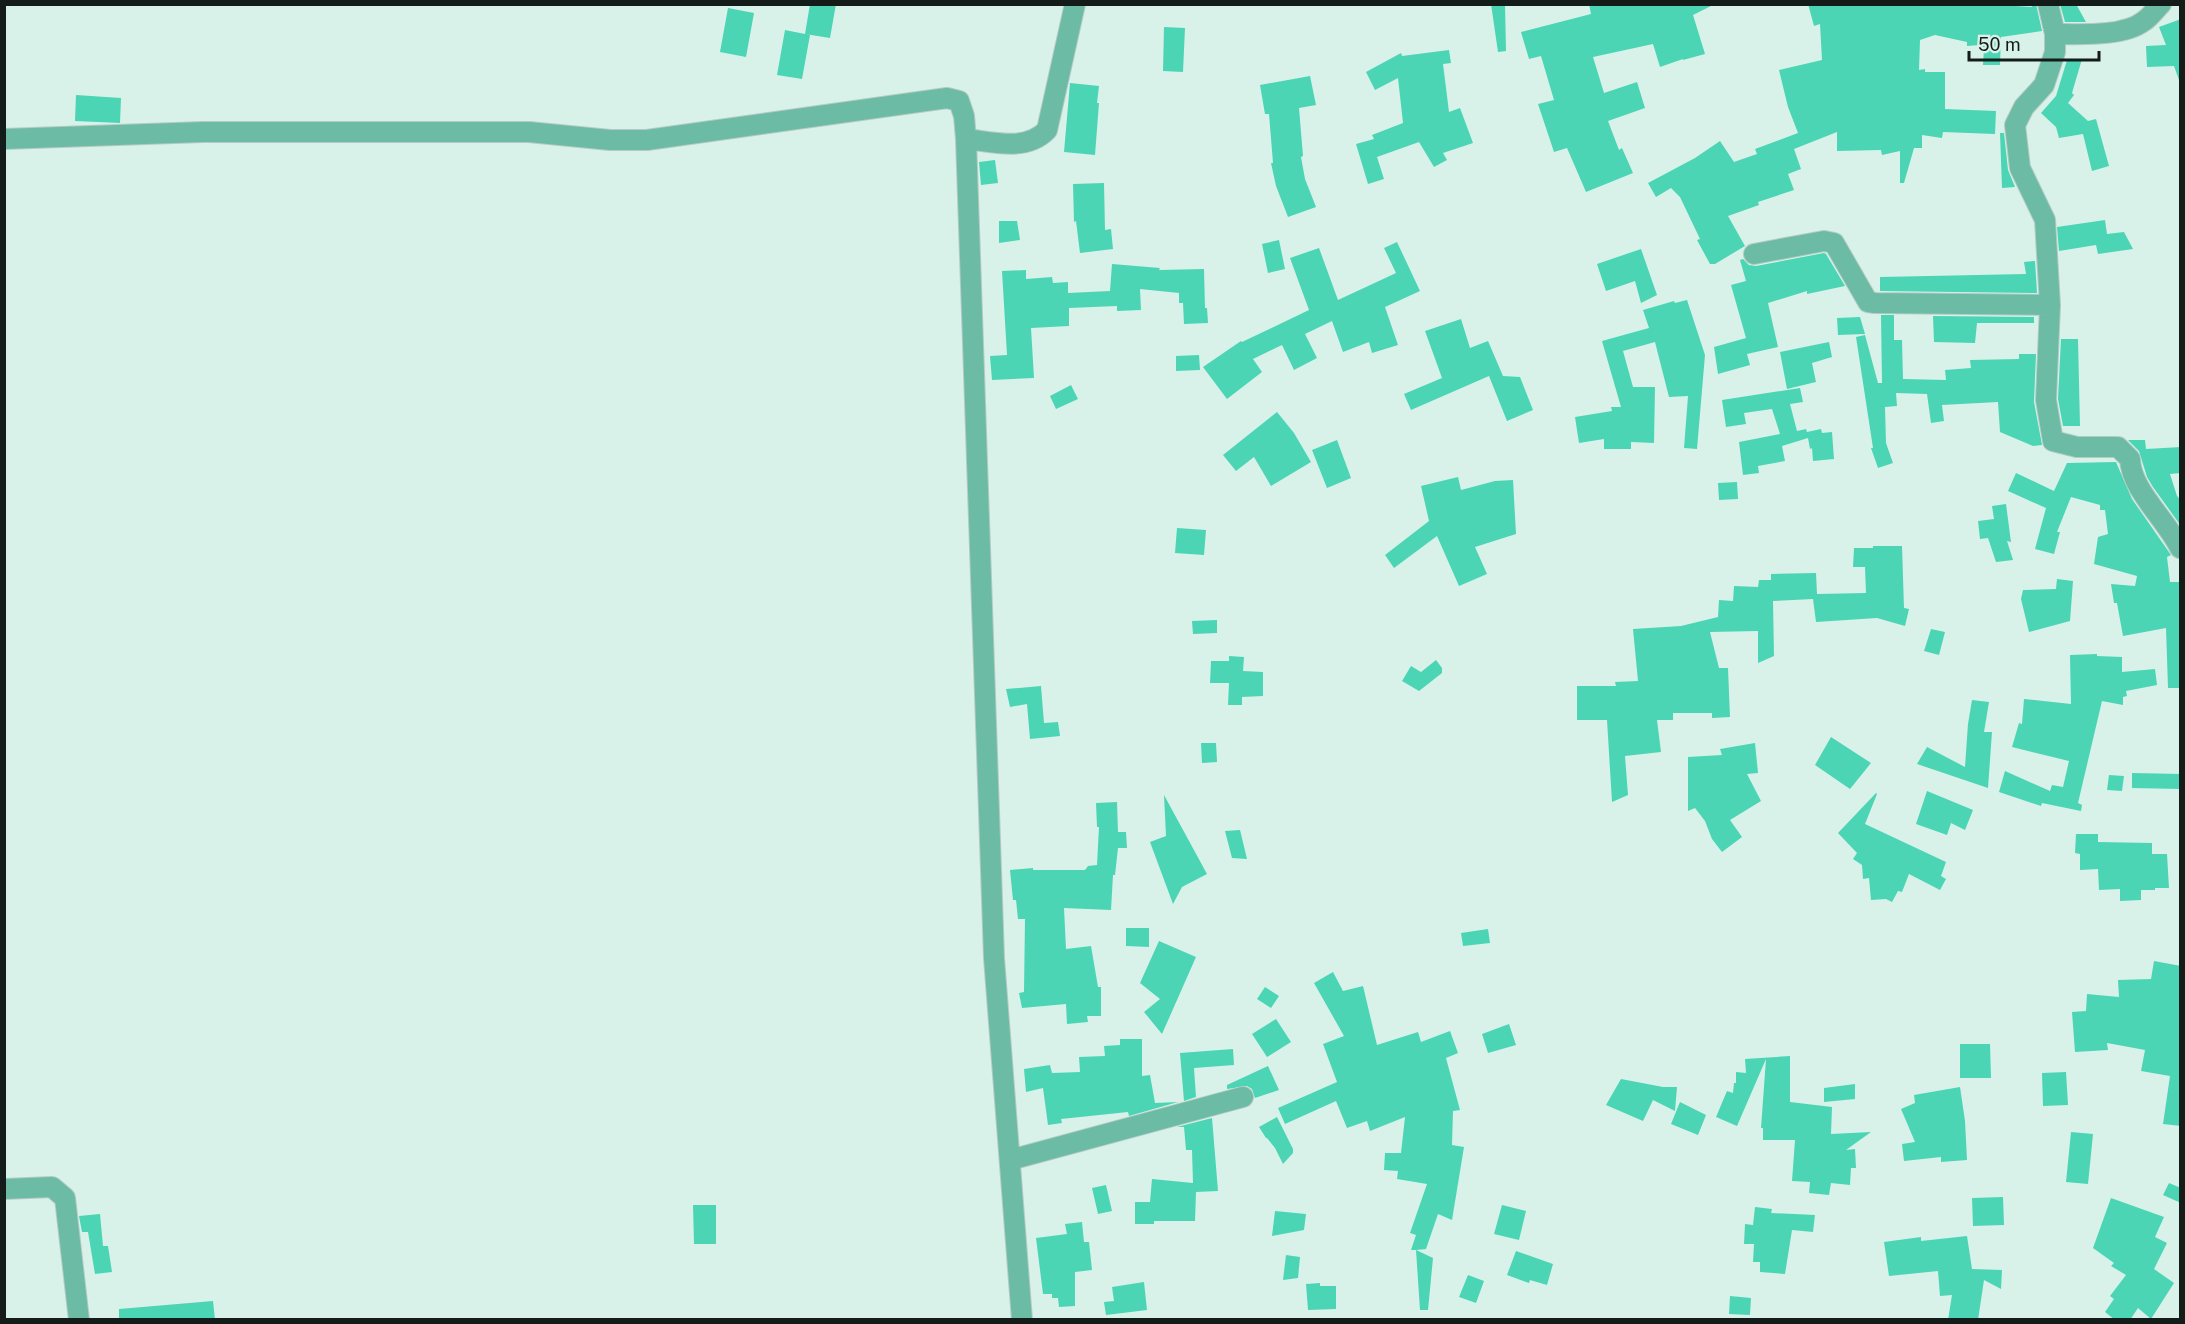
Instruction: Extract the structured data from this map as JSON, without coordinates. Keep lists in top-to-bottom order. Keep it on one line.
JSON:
{"scale_bar":"50 m"}
